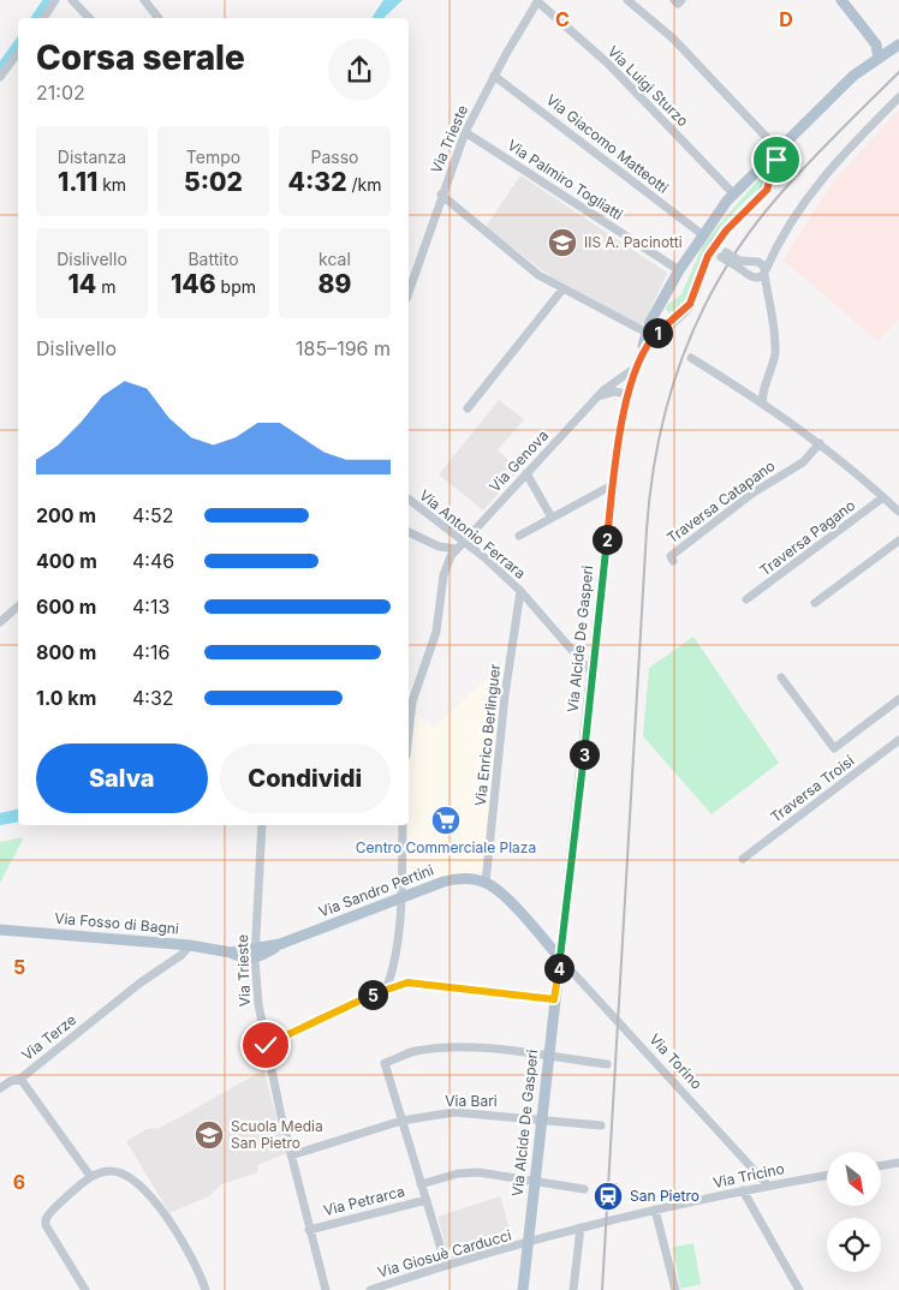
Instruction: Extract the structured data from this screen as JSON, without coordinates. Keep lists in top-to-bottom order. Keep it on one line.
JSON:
{"streets":{"main road":["Via Alcide De Gasperi","Via Sandro Pertini","Via Fosso di Bagni"],"street":["Via Luigi Sturzo","Via Trieste","Via Giacomo Matteotti","Via Palmiro Togliatti","Via Genova","Traversa Catapano","Via Antonio Ferrara","Traversa Pagano","Via Enrico Berlinguer","Traversa Troisi","Via Terze","Via Torino","Via Bari","Via Tricino","Via Petrarca","Via Giosuè Carducci"]},"crossings":[["Via Luigi Sturzo","Via Trieste"],["Via Luigi Sturzo","Via Alcide De Gasperi"],["Via Trieste","Via Giacomo Matteotti"],["Via Trieste","Via Palmiro Togliatti"],["Via Trieste","Via Sandro Pertini"],["Via Trieste","Via Fosso di Bagni"],["Via Trieste","Via Bari"],["Via Trieste","Via Petrarca"],["Via Giacomo Matteotti","Via Alcide De Gasperi"],["Via Palmiro Togliatti","Via Alcide De Gasperi"],["Via Genova","Via Antonio Ferrara"],["Via Genova","Via Alcide De Gasperi"],["Via Antonio Ferrara","Via Alcide De Gasperi"],["Via Antonio Ferrara","Via Enrico Berlinguer"],["Via Alcide De Gasperi","Via Torino"],["Via Alcide De Gasperi","Via Bari"],["Via Alcide De Gasperi","Via Tricino"],["Via Alcide De Gasperi","Via Giosuè Carducci"],["Via Enrico Berlinguer","Via Sandro Pertini"],["Via Sandro Pertini","Via Fosso di Bagni"],["Via Fosso di Bagni","Via Terze"],["Via Torino","Via Tricino"],["Via Tricino","Via Giosuè Carducci"]],"places":{"school or university":["IIS A. Pacinotti","Scuola Media San Pietro"],"supermarket":["Centro Commerciale Plaza"],"station":["San Pietro"]},"north":"bottom right","page":{"heading":["Corsa serale","21:02"],"stats":[["Distanza","1.11 km"],["Tempo","5:02"],["Passo","4:32 /km"],["Dislivello","14 m"],["Battito","146 bpm"],["kcal","89"]],"pins":["1","2","3","4","5"],"chart":["Dislivello","185–196 m"],"list":[{"name":"200 m","note":"4:52"},{"name":"400 m","note":"4:46"},{"name":"600 m","note":"4:13"},{"name":"800 m","note":"4:16"},{"name":"1.0 km","note":"4:32"}],"buttons":["Salva","Condividi"]},"grid":{"columns":["C","D"],"rows":["5","6"]}}
